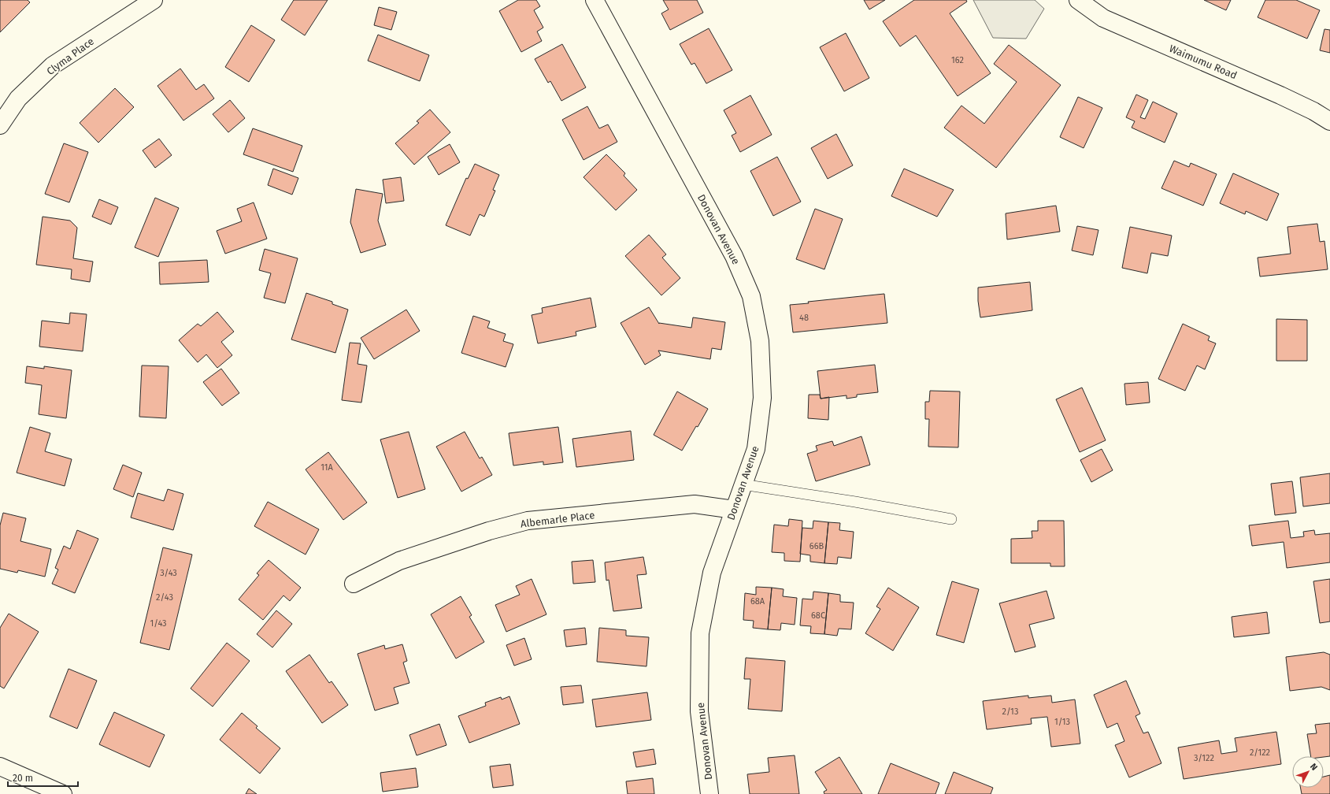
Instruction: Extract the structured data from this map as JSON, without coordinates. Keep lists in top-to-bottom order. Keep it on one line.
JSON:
{"streets":{"street":["Clyma Place","Waimumu Road","Donovan Avenue","Albemarle Place"]},"crossings":[["Donovan Avenue","Albemarle Place"]],"house_numbers":["162","48","11A","66B","3/43","2/43","68A","68C","1/43","2/13","1/13","2/122","3/122"],"scale_bar":"20 m","north":"top right"}
